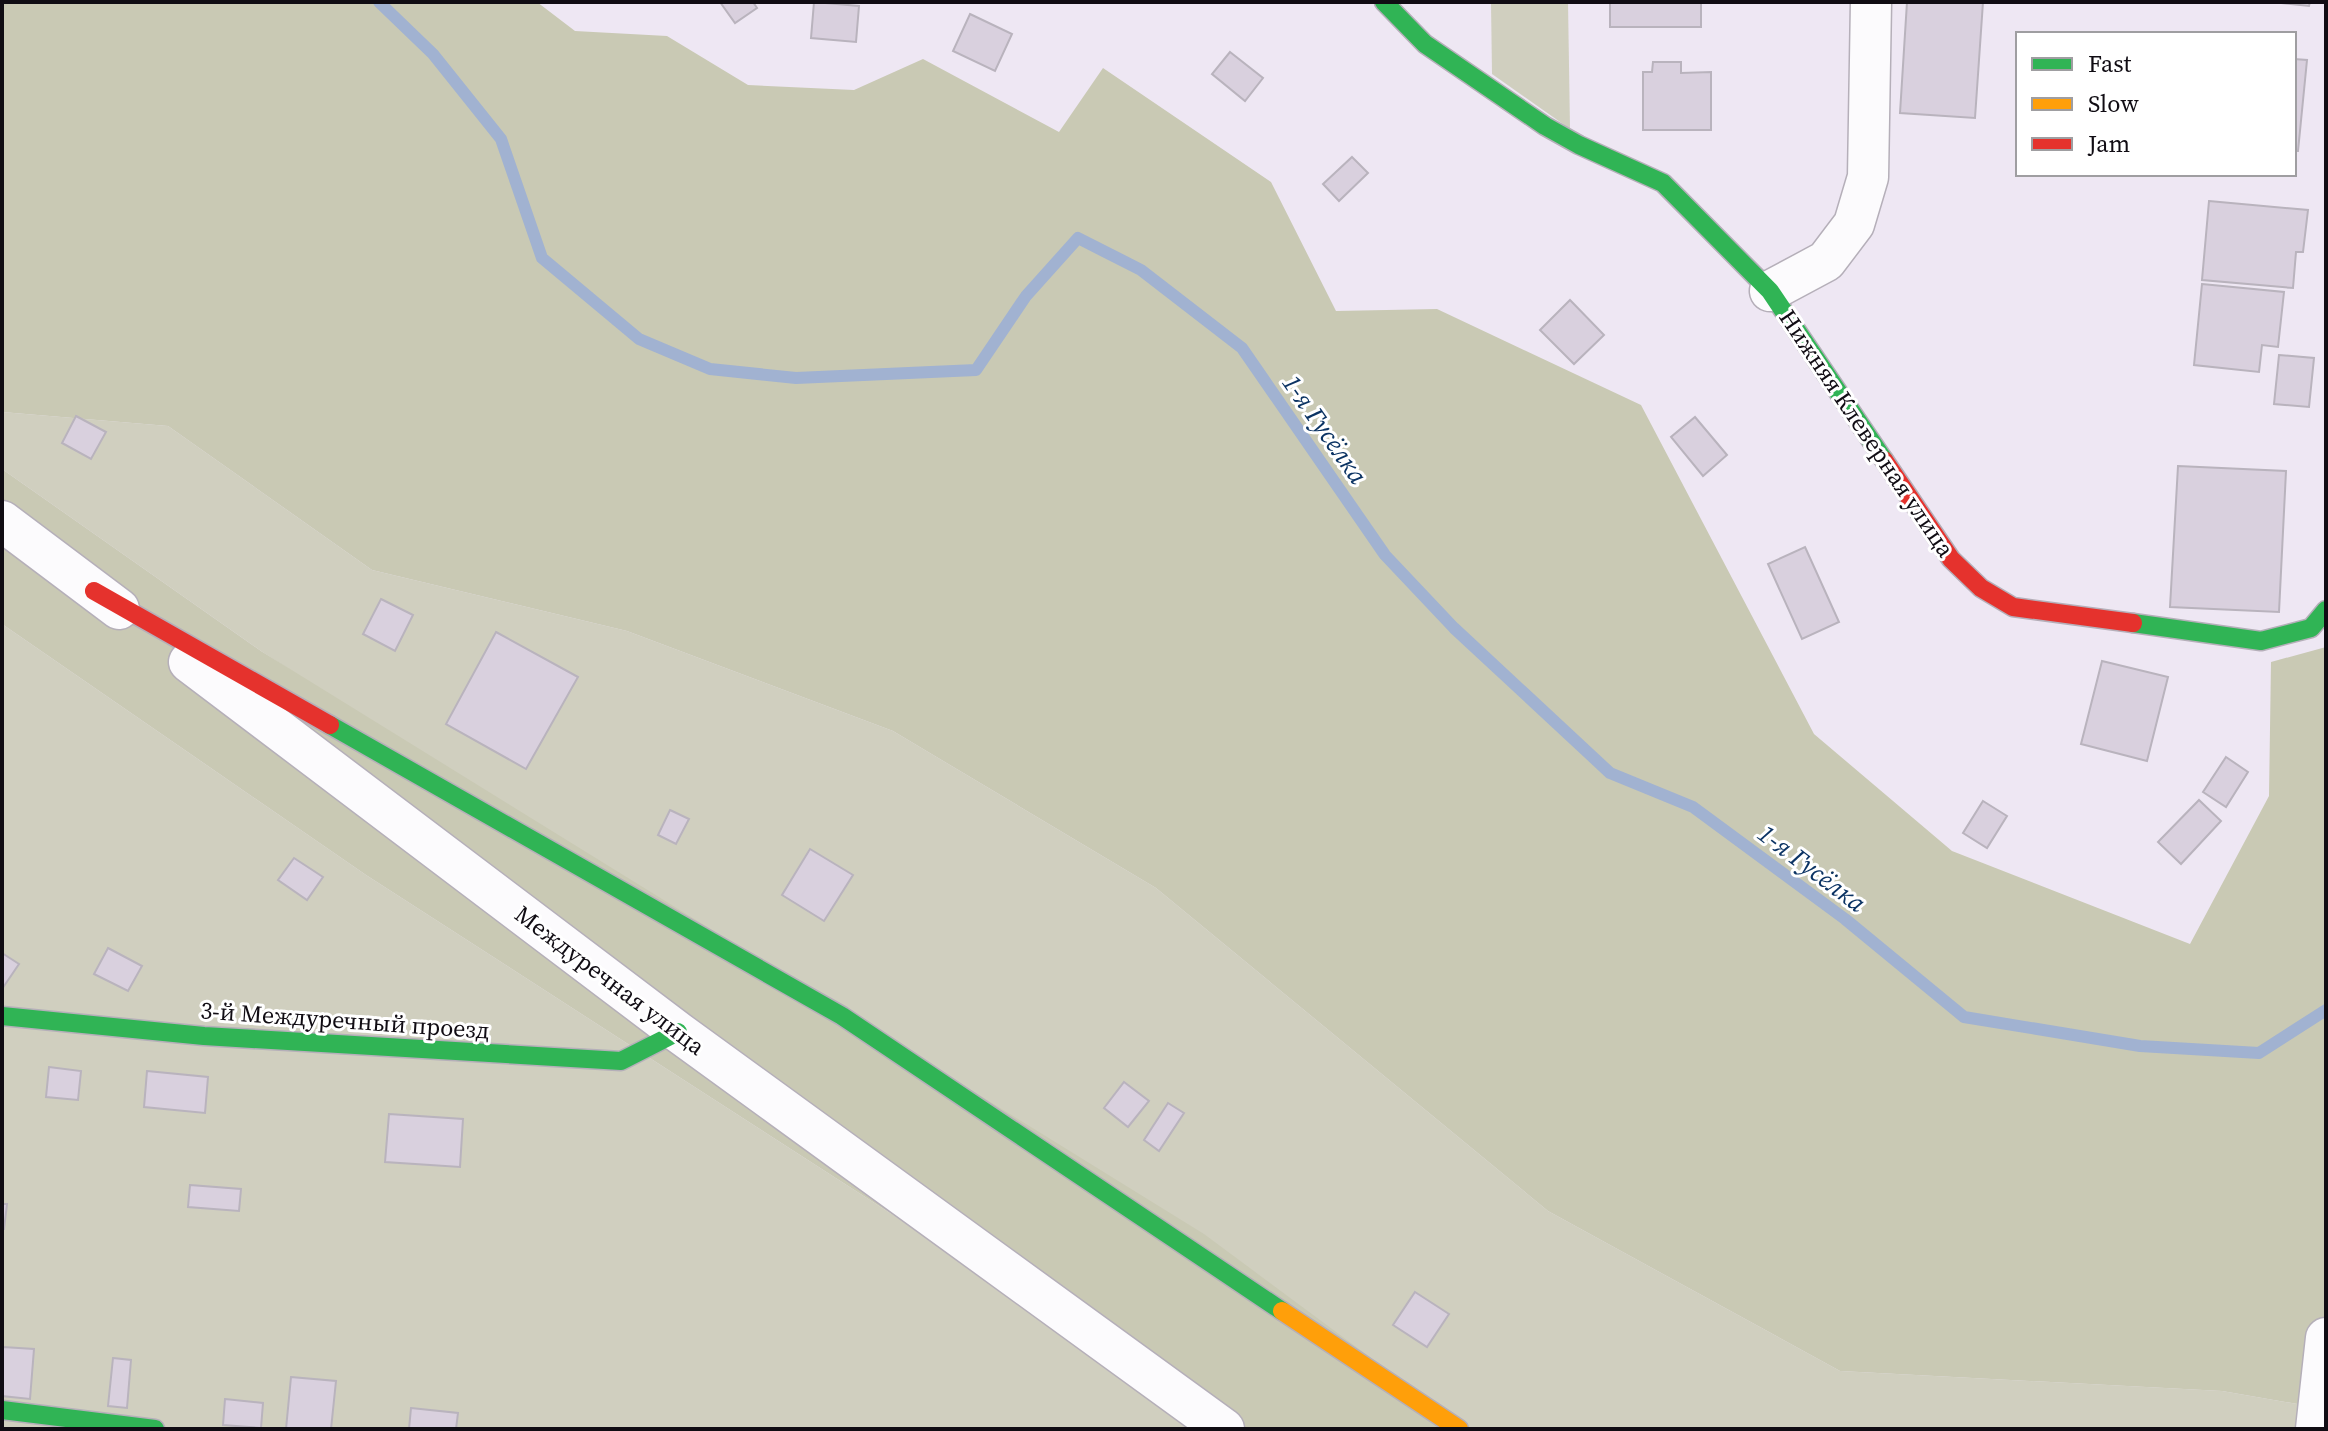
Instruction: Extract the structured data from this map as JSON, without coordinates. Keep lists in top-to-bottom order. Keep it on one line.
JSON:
{"streets":{"street":["Нижняя Клеверная улица","Междуречная улица","3-й Междуречный проезд"]},"crossings":[["Междуречная улица","3-й Междуречный проезд"]],"water":["1-я Гусёлка"],"legend":["Fast","Slow","Jam"]}
